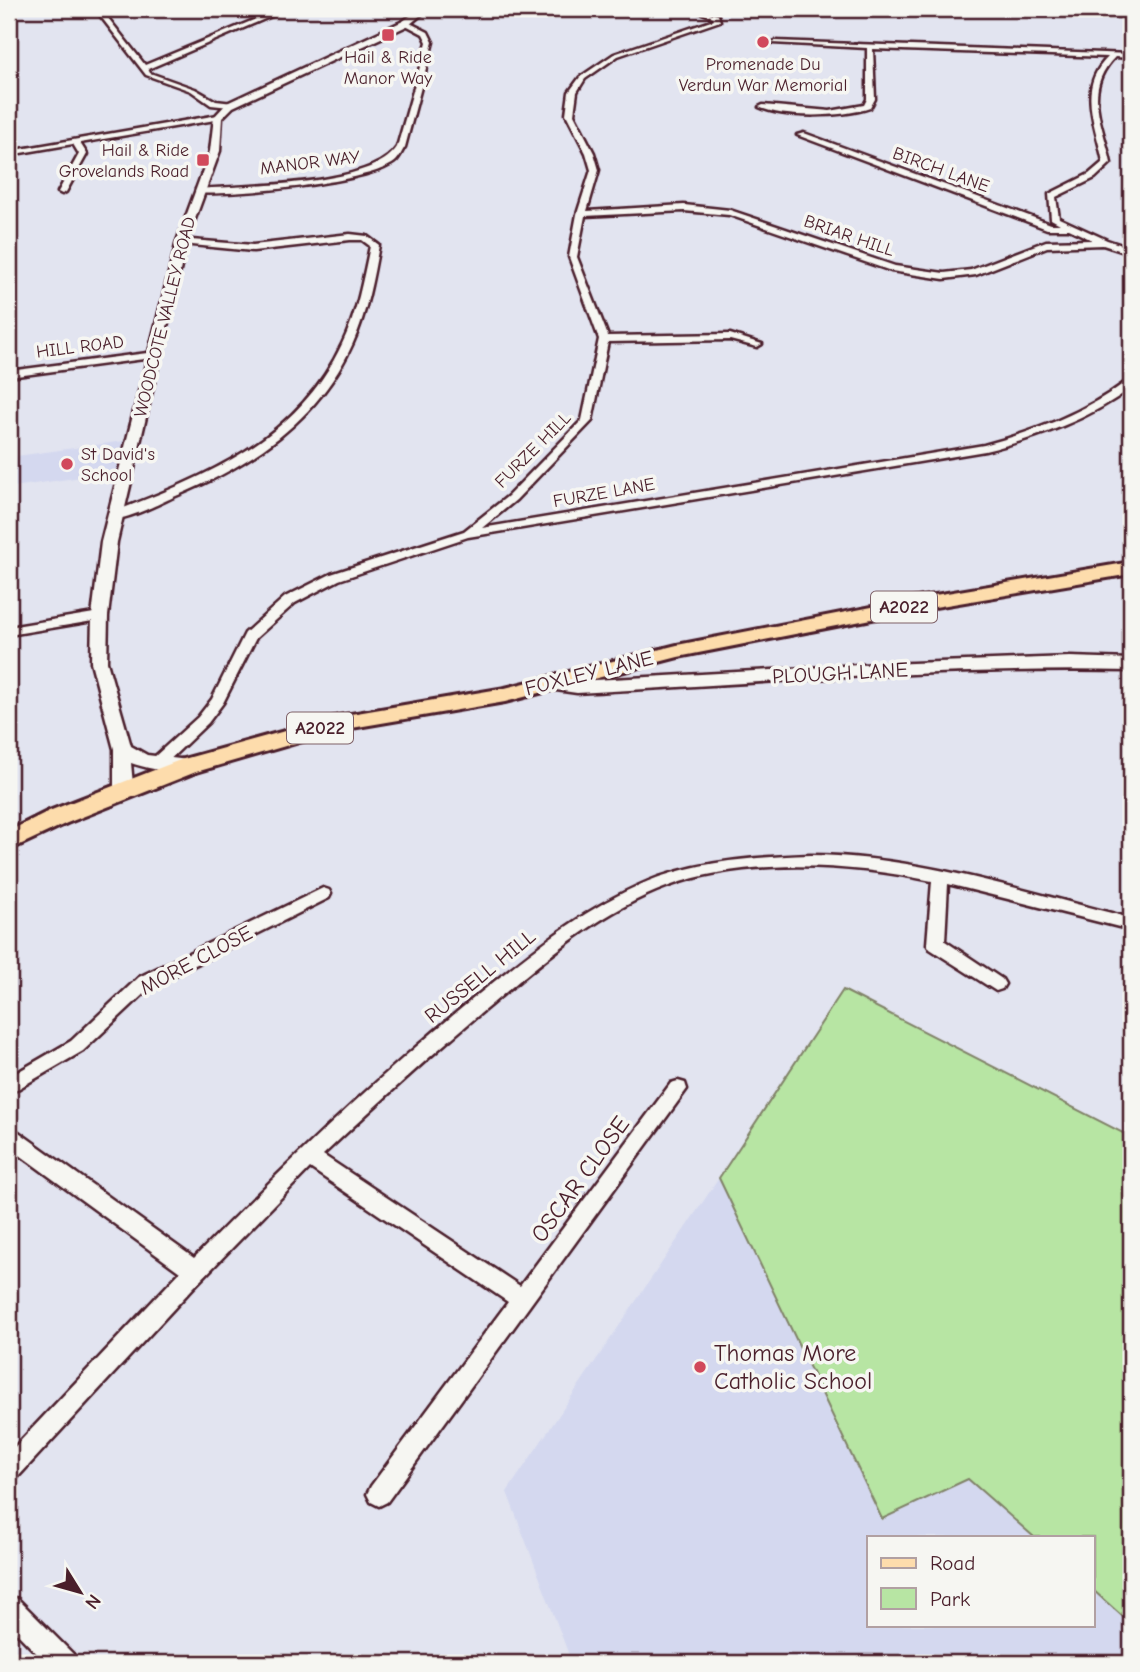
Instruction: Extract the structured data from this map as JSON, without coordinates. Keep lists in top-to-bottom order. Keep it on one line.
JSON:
{"streets":{"main road":["A2022","FOXLEY LANE","PLOUGH LANE"],"street":["MANOR WAY","BIRCH LANE","BRIAR HILL","WOODCOTE VALLEY ROAD","HILL ROAD","FURZE HILL","FURZE LANE","MORE CLOSE","RUSSELL HILL","OSCAR CLOSE"]},"crossings":[["MANOR WAY","WOODCOTE VALLEY ROAD"],["BIRCH LANE","BRIAR HILL"],["WOODCOTE VALLEY ROAD","HILL ROAD"],["WOODCOTE VALLEY ROAD","FOXLEY LANE"],["FURZE HILL","FURZE LANE"],["A2022","FOXLEY LANE"],["FOXLEY LANE","PLOUGH LANE"]],"places":{"transit":["Hail & Ride Manor Way","Hail & Ride Grovelands Road"],"other":["Promenade Du Verdun War Memorial","St David's School","Thomas More Catholic School"]},"legend":["Road","Park"],"north":"bottom right"}
